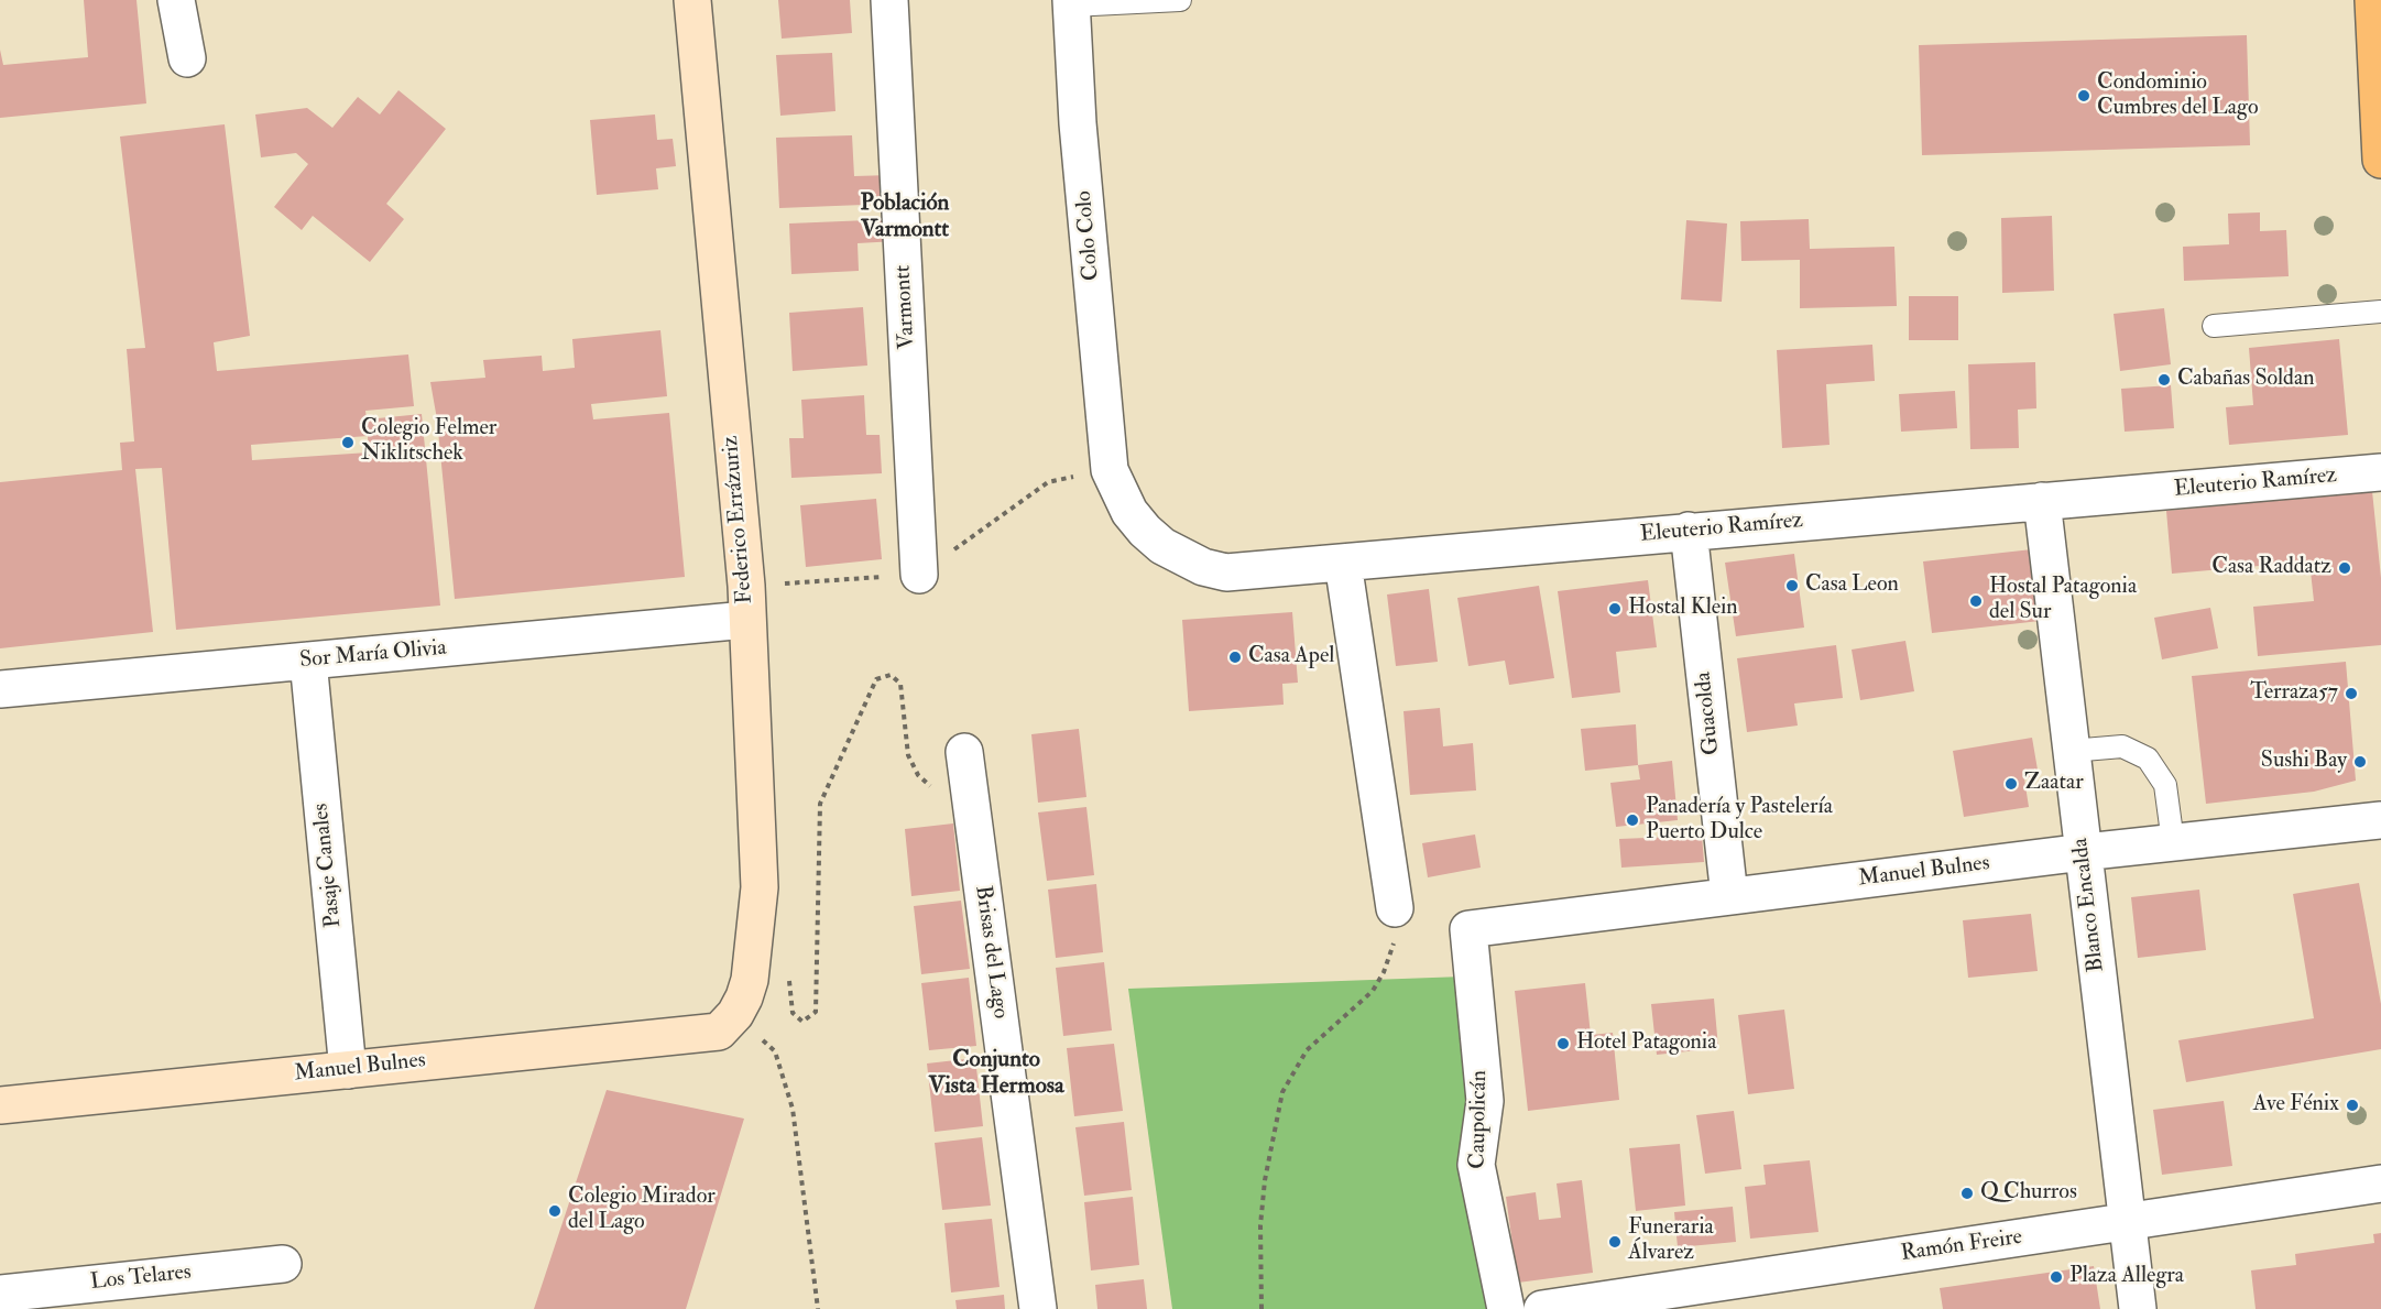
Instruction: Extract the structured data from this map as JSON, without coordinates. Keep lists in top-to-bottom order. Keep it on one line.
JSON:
{"streets":{"street":["Colo Colo","Varmontt","Eleuterio Ramírez","Federico Errázuriz","Sor María Olivia","Guacolda","Pasaje Canales","Manuel Bulnes","Blanco Encalda","Brisas del Lago","Caupolicán","Ramón Freire","Los Telares"]},"crossings":[["Colo Colo","Eleuterio Ramírez"],["Eleuterio Ramírez","Guacolda"],["Eleuterio Ramírez","Blanco Encalda"],["Federico Errázuriz","Sor María Olivia"],["Federico Errázuriz","Manuel Bulnes"],["Sor María Olivia","Pasaje Canales"],["Guacolda","Manuel Bulnes"],["Pasaje Canales","Manuel Bulnes"],["Manuel Bulnes","Blanco Encalda"],["Manuel Bulnes","Caupolicán"],["Blanco Encalda","Ramón Freire"]],"districts":["Población Varmontt","Conjunto Vista Hermosa"],"places":["Condominio Cumbres del Lago","Cabañas Soldan","Colegio Felmer Niklitschek","Casa Raddatz","Casa Leon","Hostal Patagonia del Sur","Hostal Klein","Casa Apel","Terraza57","Sushi Bay","Zaatar","Panadería y Pastelería Puerto Dulce","Hotel Patagonia","Ave Fénix","Q Churros","Colegio Mirador del Lago","Funeraria Álvarez","Plaza Allegra"]}
